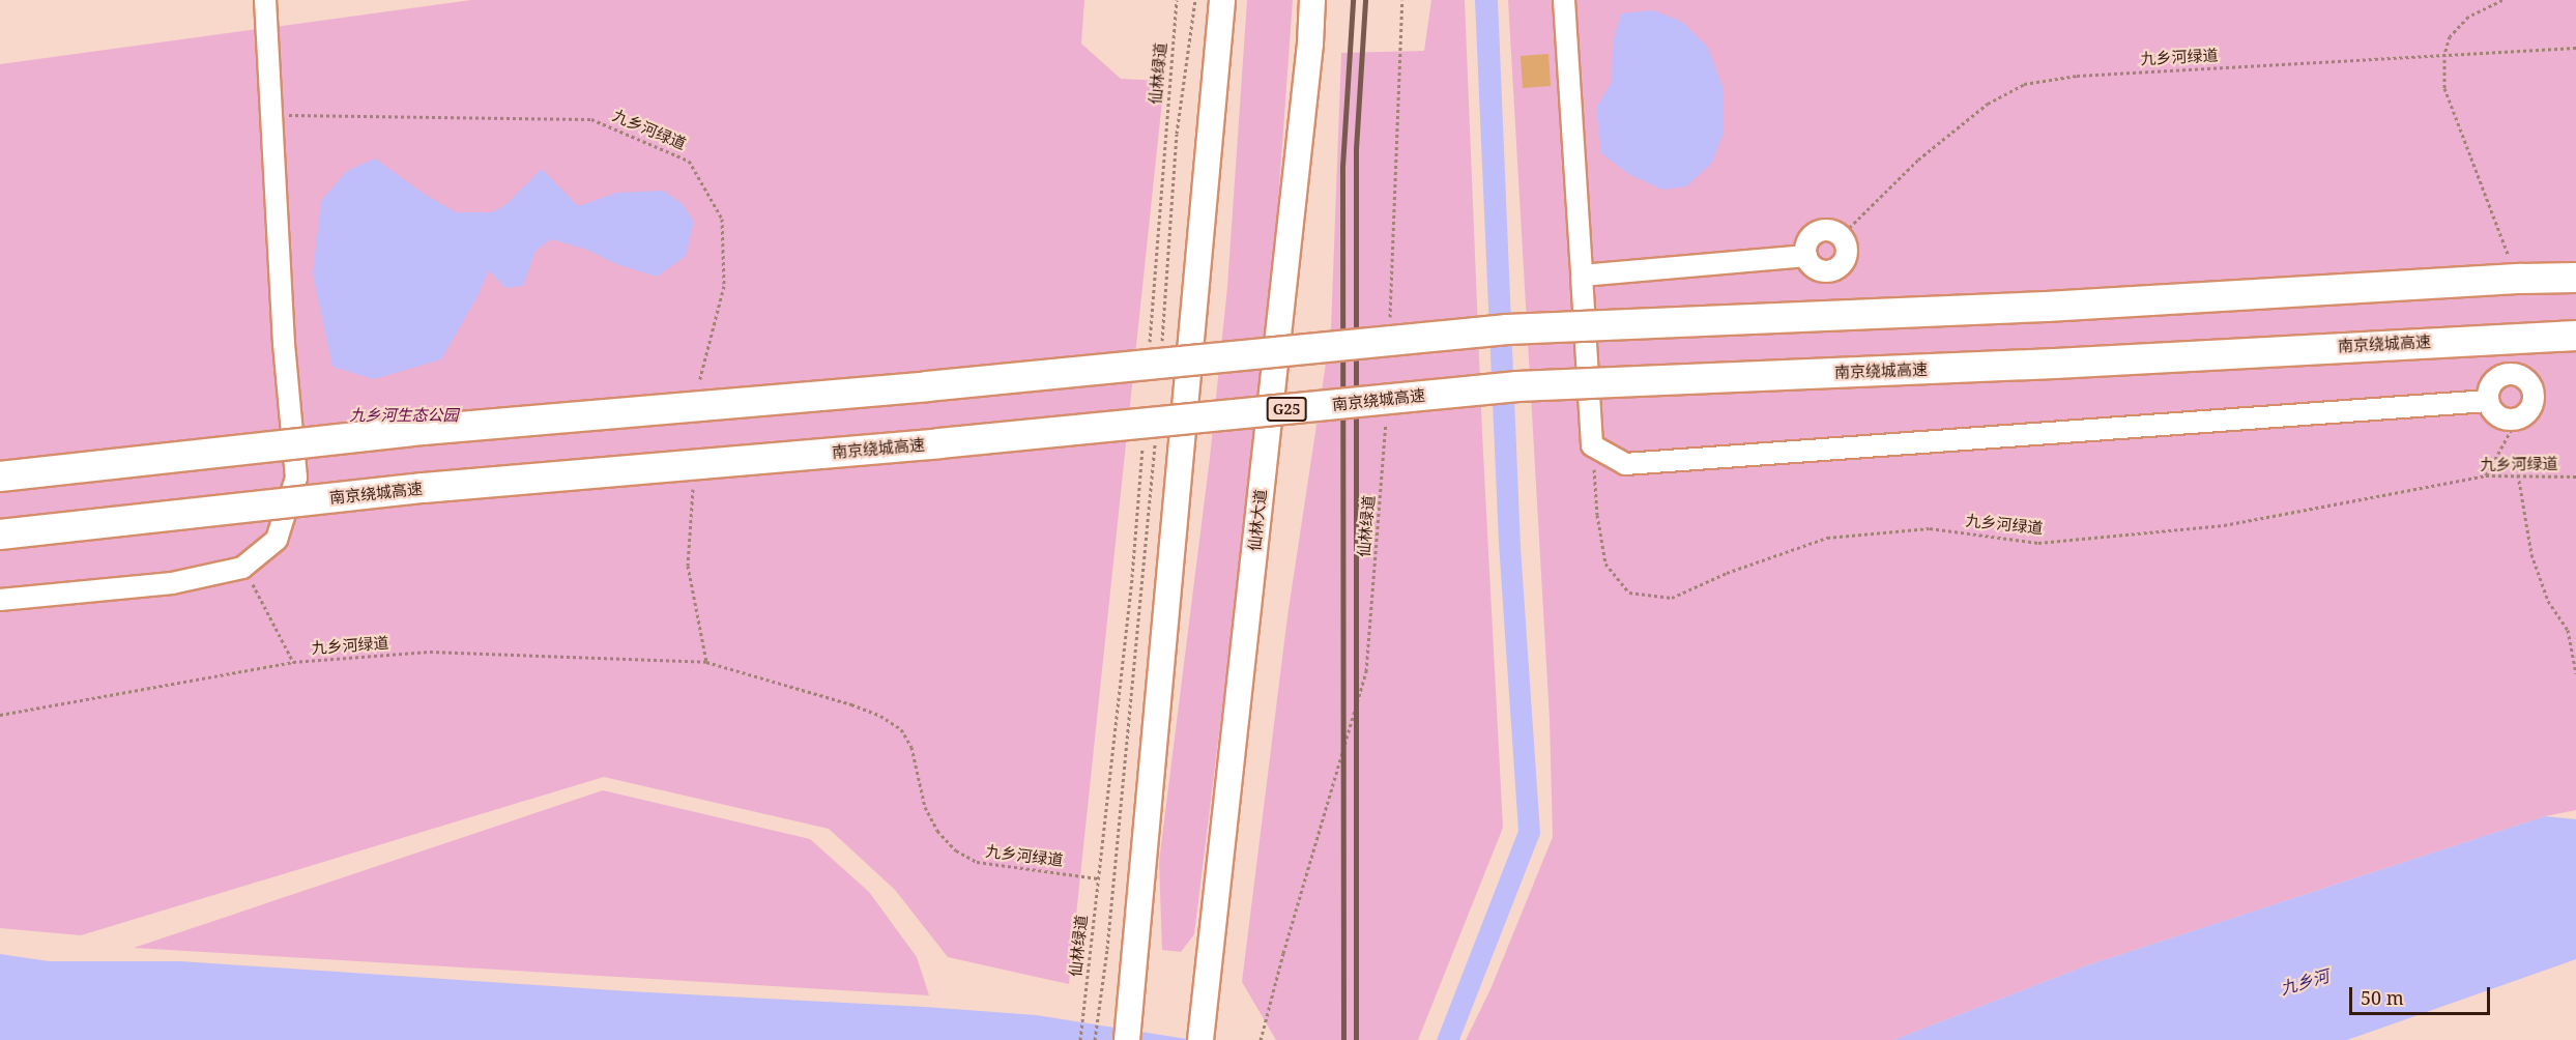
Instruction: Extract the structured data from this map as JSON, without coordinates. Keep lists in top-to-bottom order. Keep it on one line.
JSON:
{"streets":{"highway":["南京绕城高速","G25"],"main road":["仙林大道"],"path":["九乡河绿道","仙林绿道"]},"crossings":[["九乡河绿道","仙林绿道"]],"water":["九乡河"],"parks":["九乡河生态公园"],"scale_bar":"50 m"}
